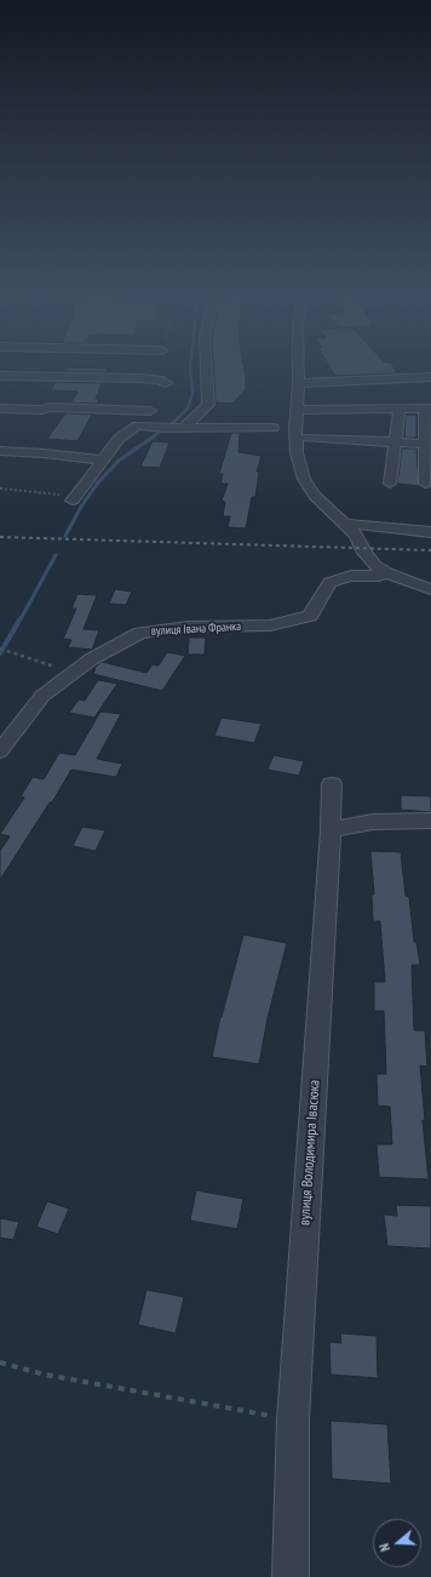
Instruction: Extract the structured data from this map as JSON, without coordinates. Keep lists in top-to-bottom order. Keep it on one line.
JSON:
{"streets":{"street":["вулиця Івана Франка","вулиця Володимира Івасюка"]},"north":"left"}
